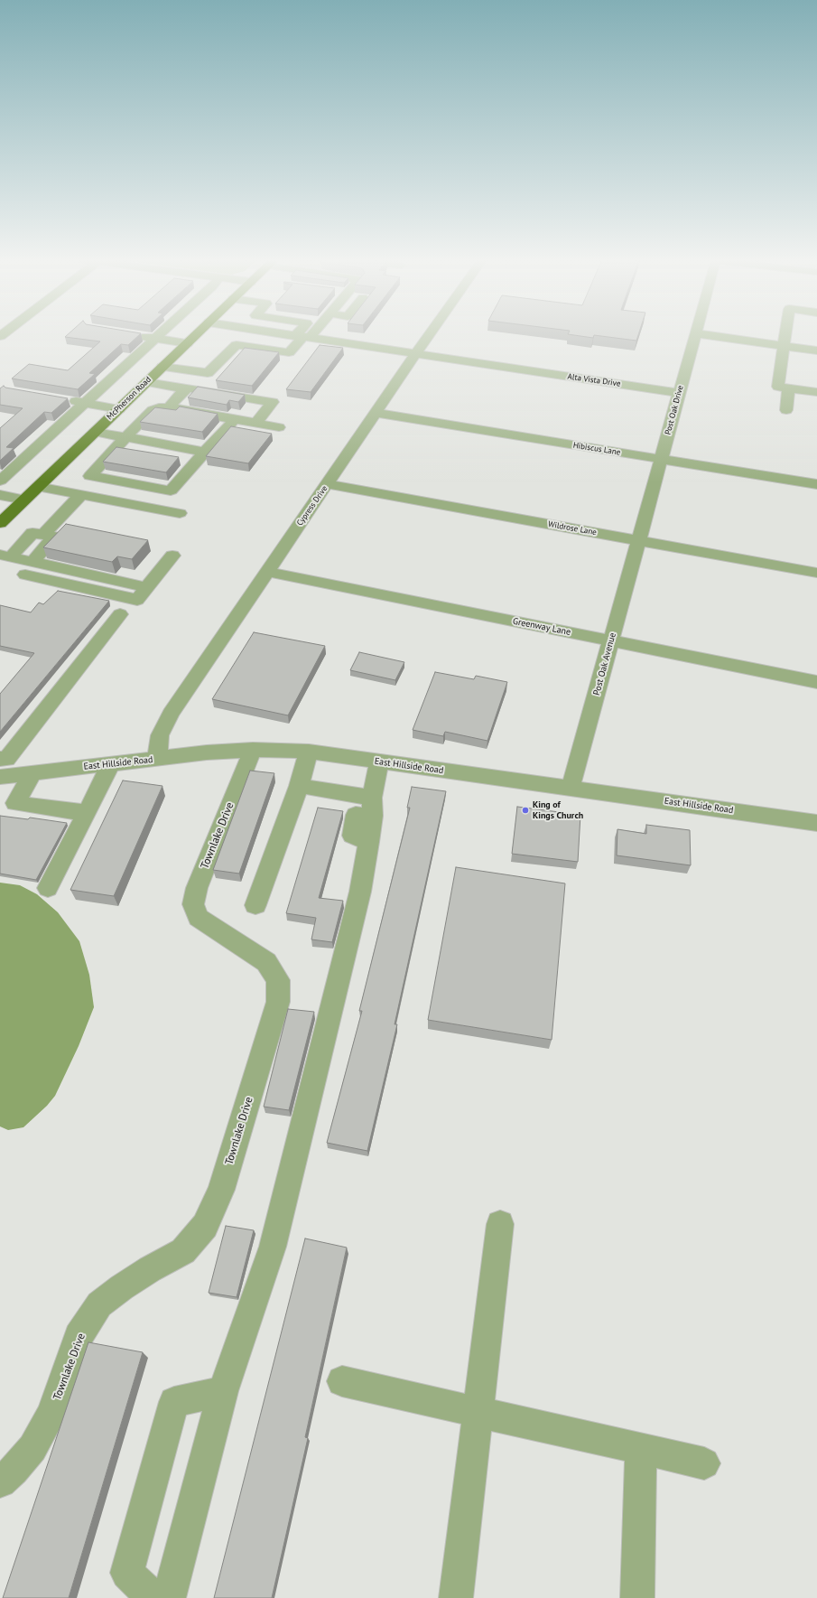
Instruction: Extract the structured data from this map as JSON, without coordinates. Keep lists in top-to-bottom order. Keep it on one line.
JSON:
{"streets":{"main road":["McPherson Road"],"street":["Alta Vista Drive","Post Oak Drive","Hibiscus Lane","Cypress Drive","Wildrose Lane","Greenway Lane","Post Oak Avenue","East Hillside Road","Townlake Drive"]},"crossings":[["Alta Vista Drive","Post Oak Drive"],["Alta Vista Drive","Cypress Drive"],["Post Oak Drive","Hibiscus Lane"],["Post Oak Drive","Wildrose Lane"],["Post Oak Drive","Post Oak Avenue"],["Hibiscus Lane","Cypress Drive"],["Cypress Drive","Wildrose Lane"],["Cypress Drive","Greenway Lane"],["Cypress Drive","East Hillside Road"],["Wildrose Lane","Post Oak Avenue"],["Greenway Lane","Post Oak Avenue"],["Post Oak Avenue","East Hillside Road"],["East Hillside Road","Townlake Drive"]],"places":["King of Kings Church"]}
